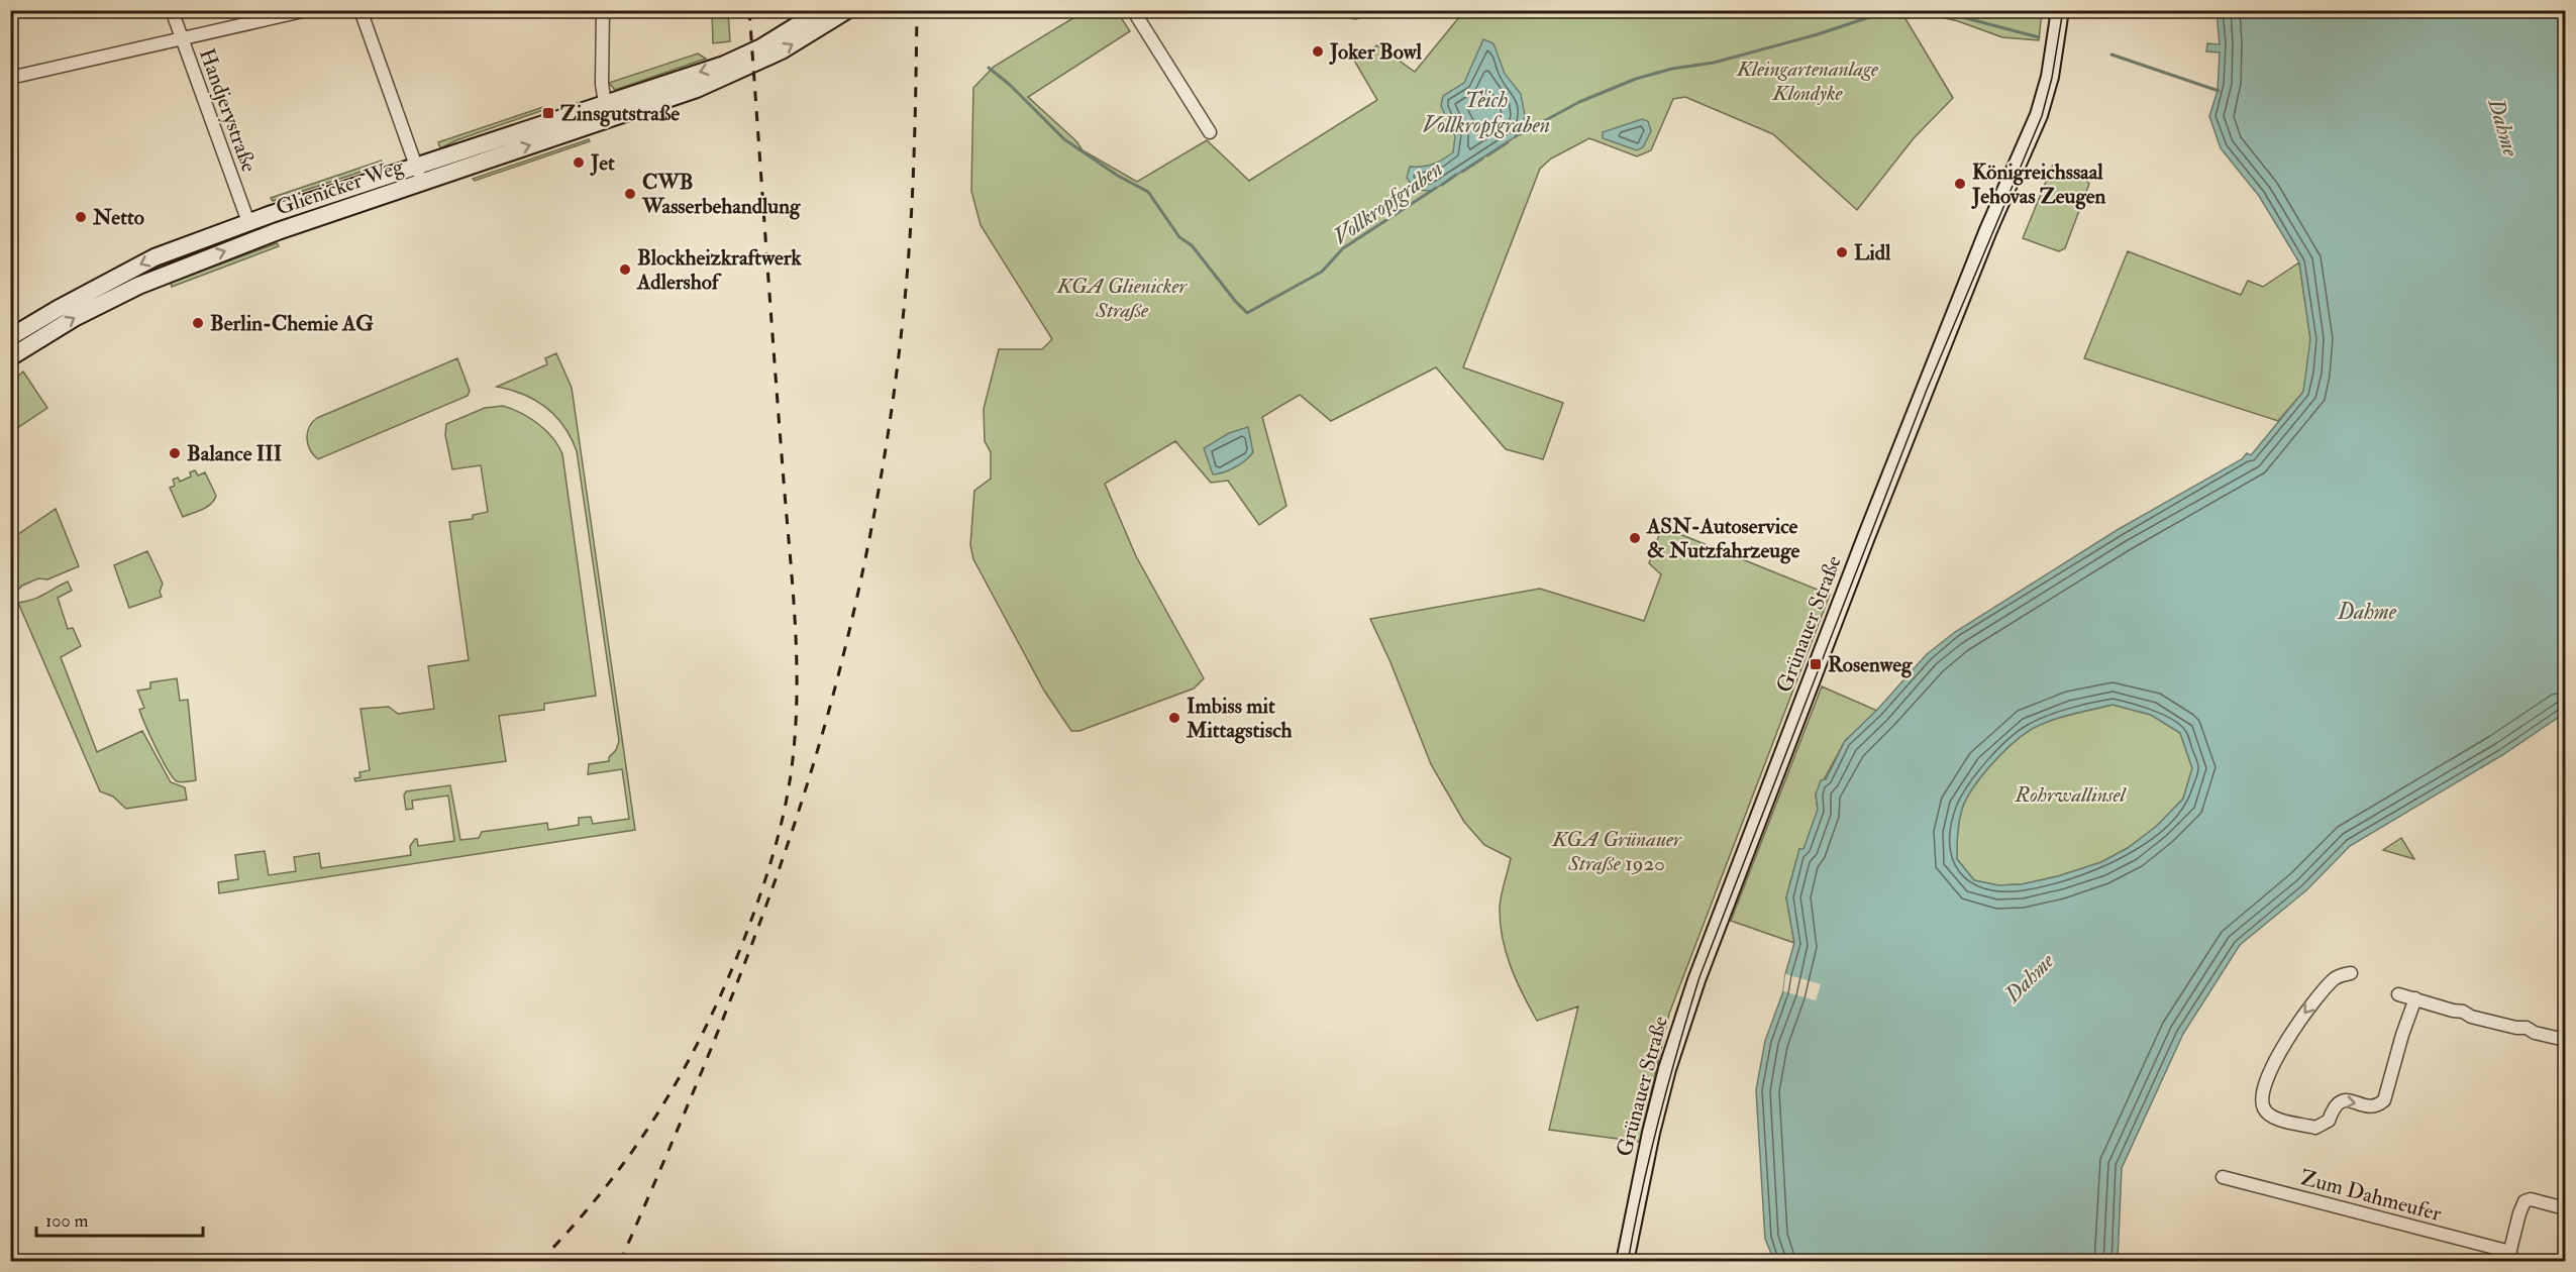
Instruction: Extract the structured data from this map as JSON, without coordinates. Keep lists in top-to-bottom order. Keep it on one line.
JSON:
{"streets":{"main road":["Glienicker Weg","Grünauer Straße"],"street":["Handjerystraße","Zum Dahmeufer"]},"crossings":[["Handjerystraße","Glienicker Weg"]],"water":["Teich Vollkropfgraben","Dahme","Vollkropfgraben"],"parks":["Kleingartenanlage Klondyke","KGA Glienicker Straße","Rohrwallinsel","KGA Grünauer Straße 1920"],"places":{"other":["Joker Bowl","Jet","Königreichssaal Jehovas Zeugen","CWB Wasserbehandlung","Netto","Lidl","Blockheizkraftwerk Adlershof","Berlin-Chemie AG","Balance III","ASN-Autoservice & Nutzfahrzeuge","Imbiss mit Mittagstisch"],"transit":["Zinsgutstraße","Rosenweg"]},"scale_bar":"100 m"}
